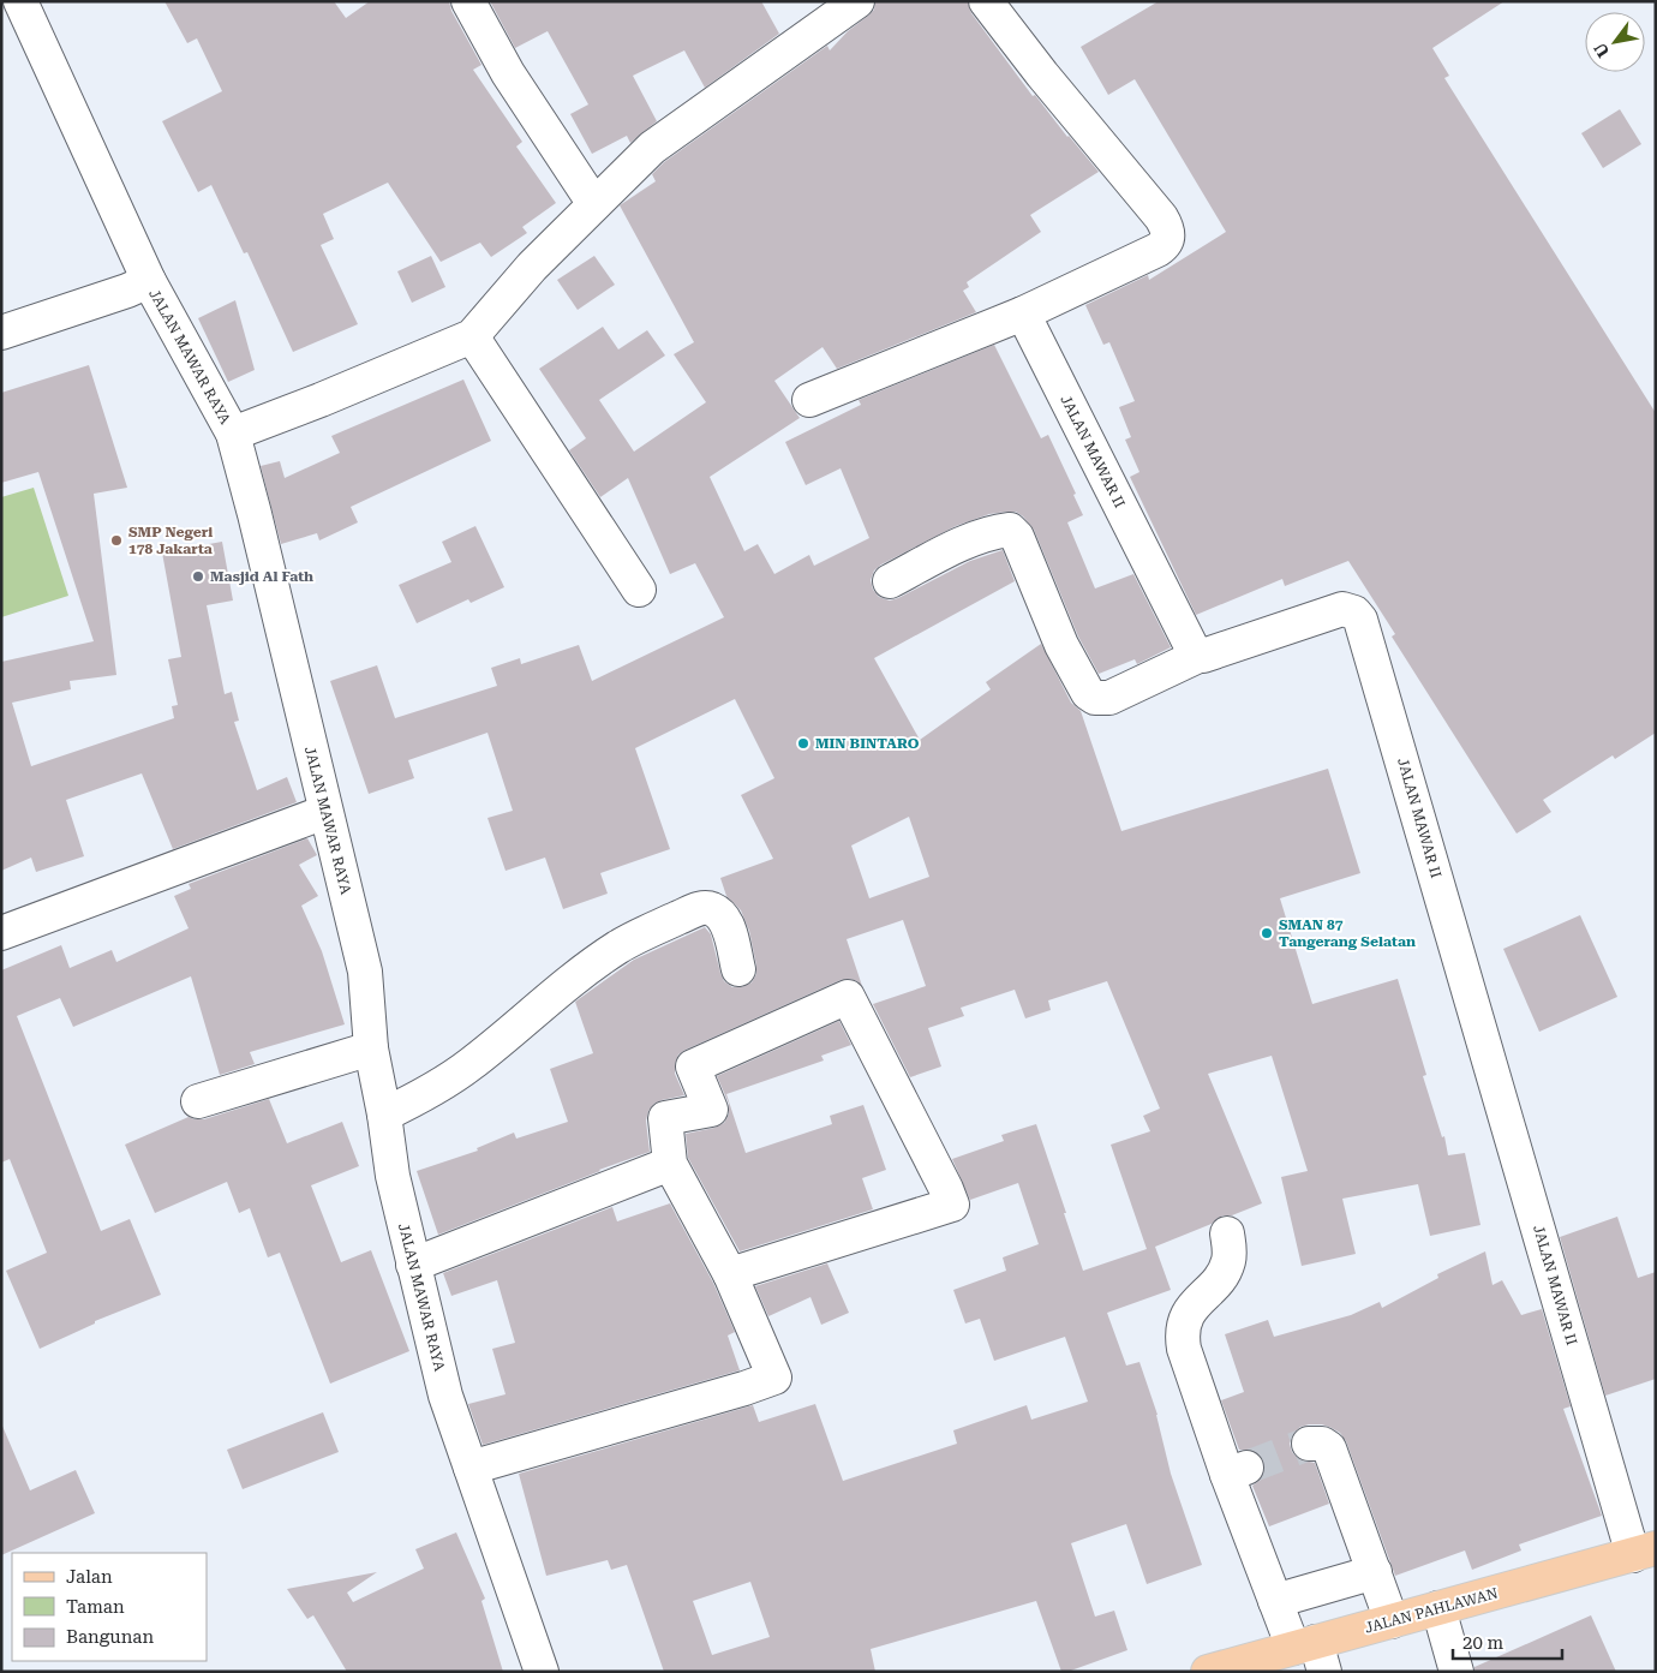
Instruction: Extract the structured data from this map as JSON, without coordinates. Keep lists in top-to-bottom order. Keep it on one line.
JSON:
{"streets":{"main road":["JALAN PAHLAWAN"],"street":["JALAN MAWAR RAYA","JALAN MAWAR II"]},"crossings":[["JALAN MAWAR II","JALAN PAHLAWAN"]],"places":["SMP Negeri 178 Jakarta","Masjid Al Fath","MIN BINTARO","SMAN 87 Tangerang Selatan"],"legend":["Jalan","Taman","Bangunan"],"scale_bar":"20 m","north":"bottom left"}
